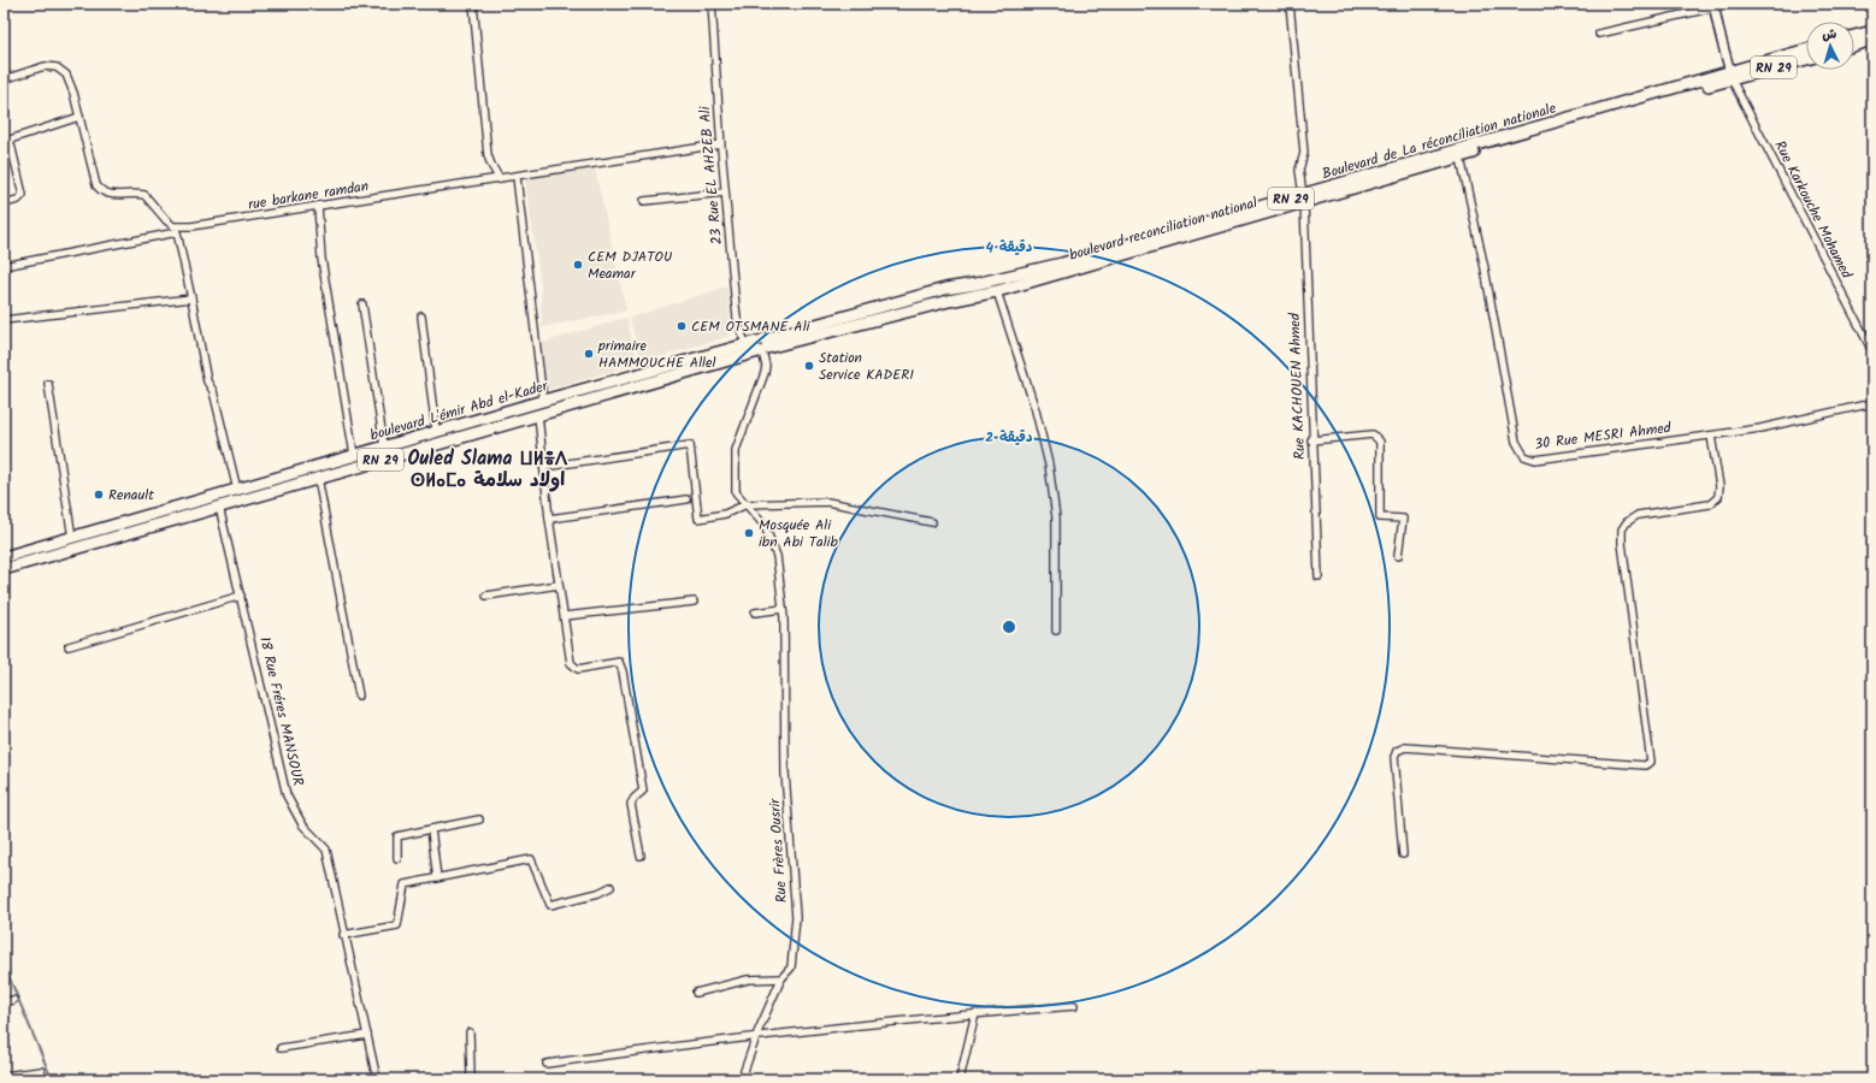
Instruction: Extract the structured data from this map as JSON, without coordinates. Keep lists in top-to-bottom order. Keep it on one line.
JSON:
{"streets":{"highway":["RN 29","Boulevard de La réconciliation nationale","boulevard reconciliation national","boulevard L'émir Abd el-Kader"],"street":["23 Rue EL AHZEB Ali","rue barkane ramdan","Rue Karkouche Mohamed","Rue KACHOUEN Ahmed","30 Rue MESRI Ahmed","18 Rue Fréres MANSOUR","Rue Frères Ousrir"]},"crossings":[["RN 29","Boulevard de La réconciliation nationale"],["RN 29","23 Rue EL AHZEB Ali"],["RN 29","boulevard reconciliation national"],["RN 29","boulevard L'émir Abd el-Kader"],["RN 29","18 Rue Fréres MANSOUR"],["RN 29","Rue Frères Ousrir"],["Boulevard de La réconciliation nationale","23 Rue EL AHZEB Ali"],["Boulevard de La réconciliation nationale","Rue Karkouche Mohamed"],["Boulevard de La réconciliation nationale","boulevard reconciliation national"],["Boulevard de La réconciliation nationale","Rue KACHOUEN Ahmed"],["Boulevard de La réconciliation nationale","boulevard L'émir Abd el-Kader"],["Boulevard de La réconciliation nationale","Rue Frères Ousrir"],["23 Rue EL AHZEB Ali","rue barkane ramdan"],["23 Rue EL AHZEB Ali","boulevard reconciliation national"],["23 Rue EL AHZEB Ali","boulevard L'émir Abd el-Kader"],["23 Rue EL AHZEB Ali","Rue Frères Ousrir"],["Rue Karkouche Mohamed","boulevard reconciliation national"],["boulevard reconciliation national","Rue KACHOUEN Ahmed"],["boulevard reconciliation national","boulevard L'émir Abd el-Kader"],["boulevard reconciliation national","30 Rue MESRI Ahmed"],["boulevard reconciliation national","Rue Frères Ousrir"],["boulevard L'émir Abd el-Kader","Rue Frères Ousrir"]],"districts":["Ouled Slama ⵡⵍⴻⴷ ⵙⵍⴰⵎⴰ اولاد سلامة"],"places":["CEM DJATOU Meamar","CEM OTSMANE Ali","primaire HAMMOUCHE Allel","Station Service KADERI","Renault","Mosquée Ali ibn Abi Talib"],"north":"top","rings":["4 دقيقة","2 دقيقة"]}
